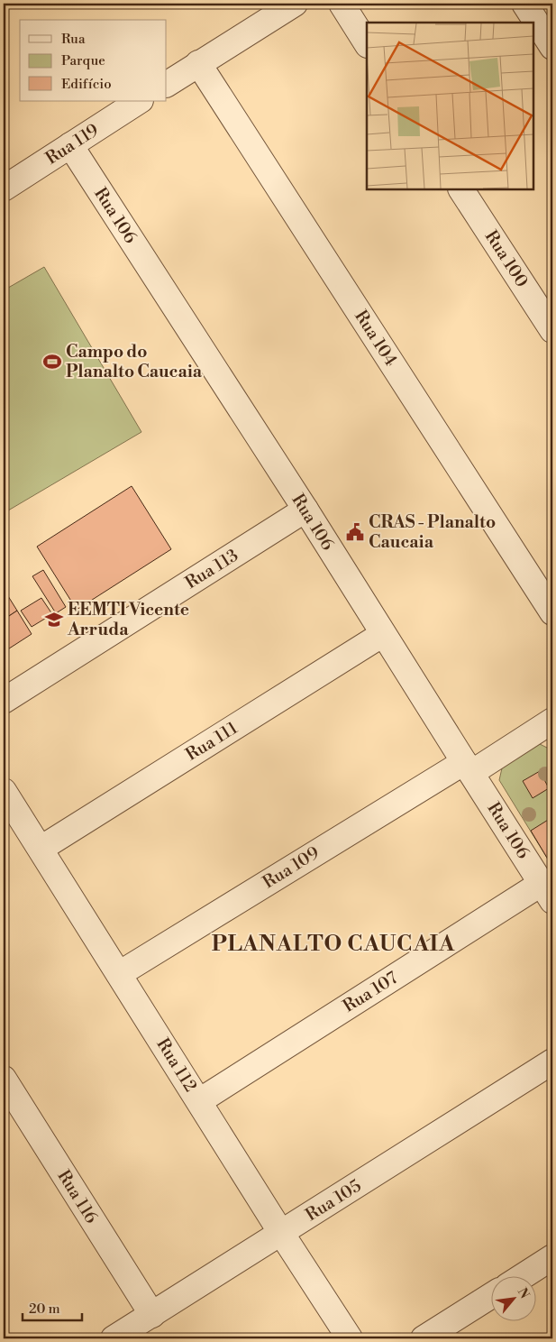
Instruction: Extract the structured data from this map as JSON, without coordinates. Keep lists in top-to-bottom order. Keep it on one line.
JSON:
{"streets":{"street":["Rua 119","Rua 106","Rua 100","Rua 104","Rua 113","Rua 111","Rua 109","Rua 107","Rua 112","Rua 116","Rua 105"]},"crossings":[["Rua 119","Rua 106"],["Rua 106","Rua 113"],["Rua 106","Rua 111"],["Rua 106","Rua 109"],["Rua 106","Rua 107"],["Rua 111","Rua 112"],["Rua 109","Rua 112"],["Rua 107","Rua 112"],["Rua 112","Rua 105"],["Rua 116","Rua 105"]],"districts":["PLANALTO CAUCAIA"],"places":{"sports":["Campo do Planalto Caucaia"],"public building":["CRAS - Planalto Caucaia"],"school or university":["EEMTI Vicente Arruda"]},"legend":["Rua","Parque","Edifício"],"scale_bar":"20 m","north":"top right"}
